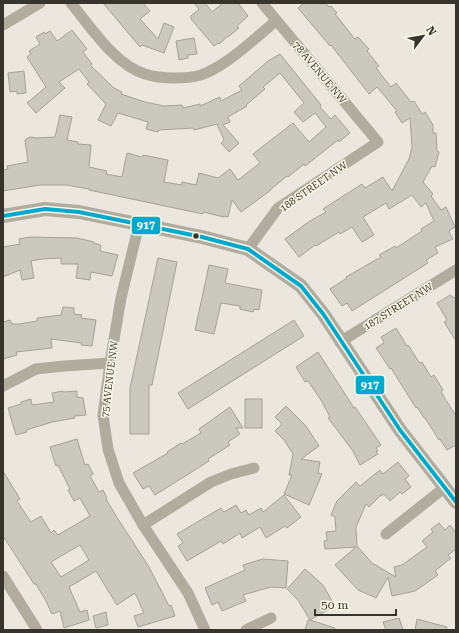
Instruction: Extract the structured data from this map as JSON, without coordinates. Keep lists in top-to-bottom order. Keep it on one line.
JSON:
{"streets":{"street":["78 AVENUE NW","188 STREET NW","187 STREET NW","75 AVENUE NW"]},"crossings":[["78 AVENUE NW","188 STREET NW"]],"lines":["transit line 917"],"scale_bar":"50 m","north":"top right"}
